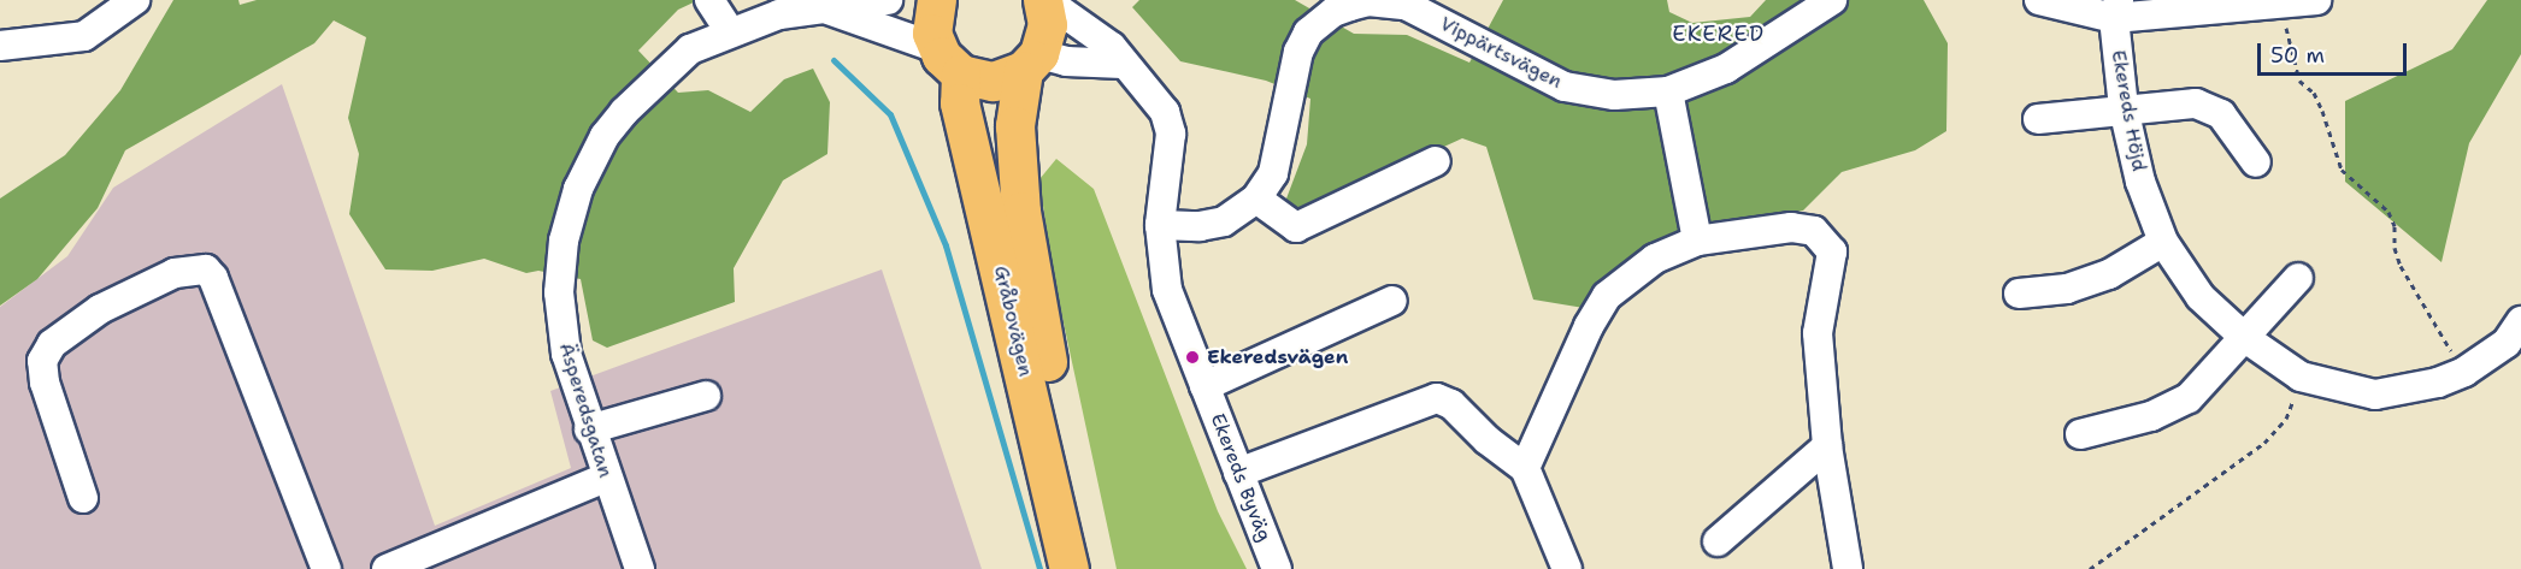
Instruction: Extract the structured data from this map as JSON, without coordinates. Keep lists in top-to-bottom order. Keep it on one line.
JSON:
{"streets":{"main road":["Gråbovägen"],"street":["Vippärtsvägen","Ekereds Höjd","Äsperedsgatan","Ekereds Byväg"]},"crossings":[["Vippärtsvägen","Ekereds Byväg"],["Gråbovägen","Äsperedsgatan"],["Gråbovägen","Ekereds Byväg"]],"districts":["EKERED"],"places":["Ekeredsvägen"],"scale_bar":"50 m"}
